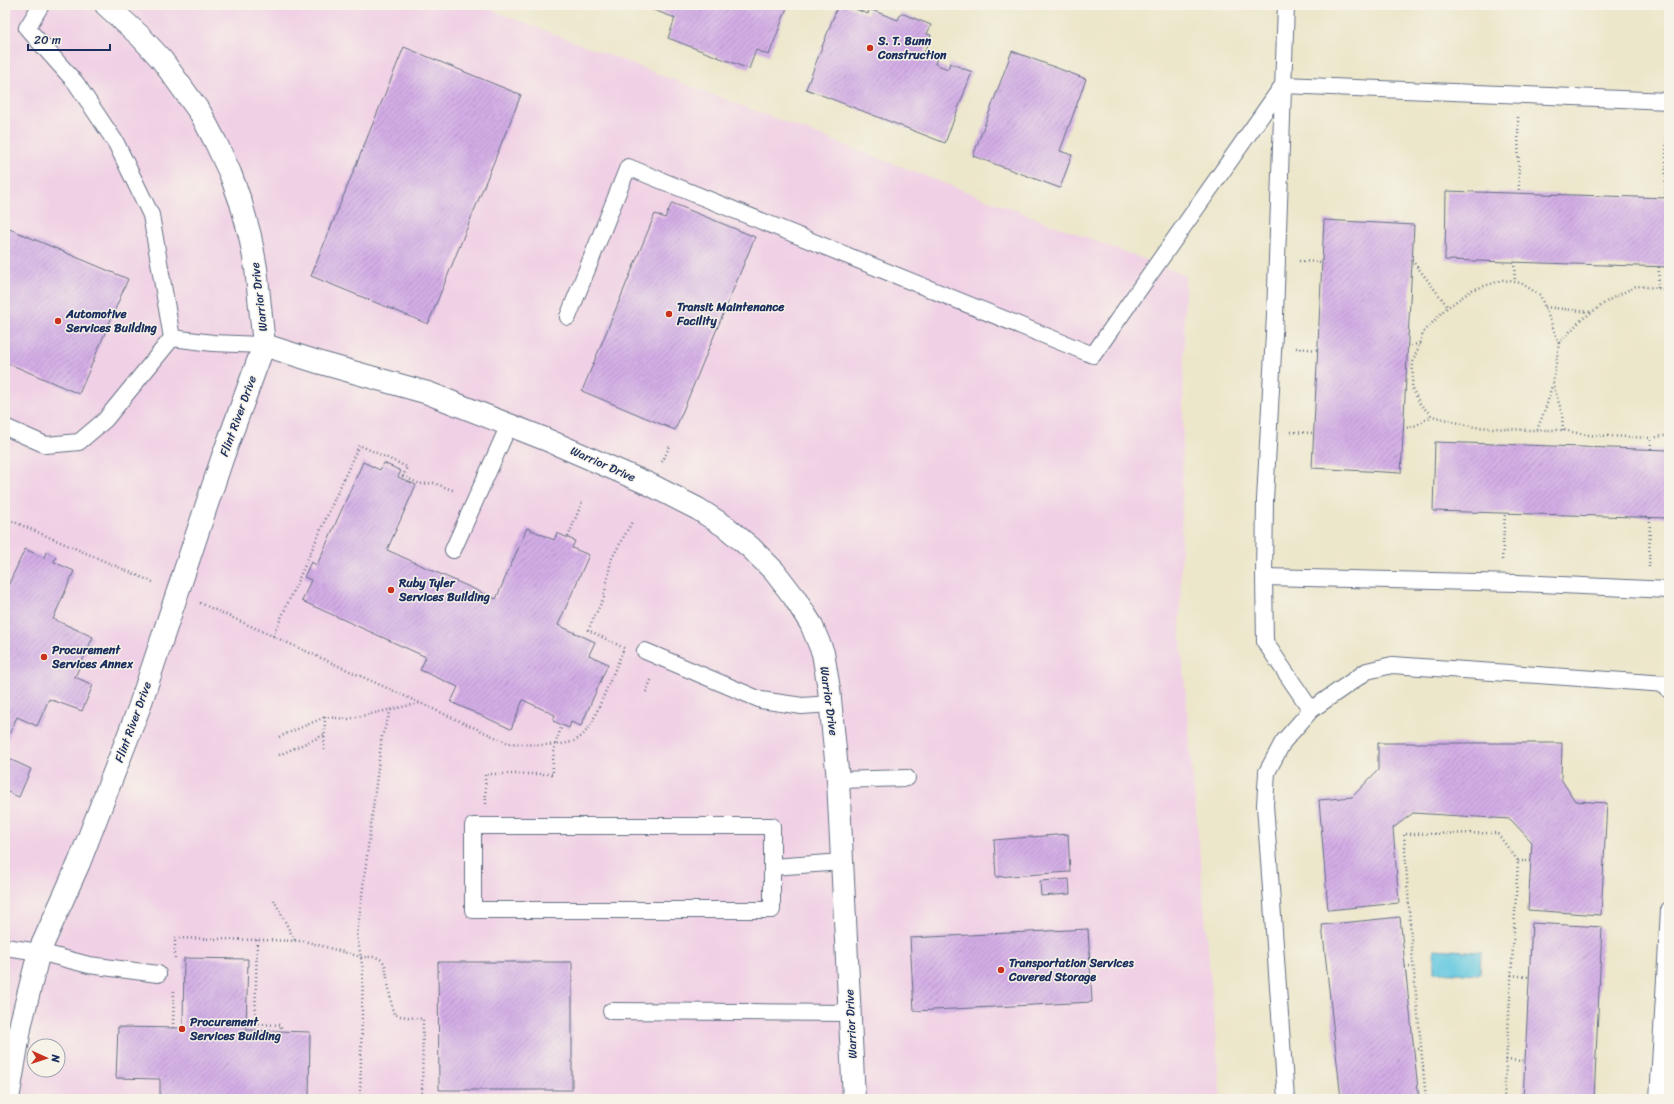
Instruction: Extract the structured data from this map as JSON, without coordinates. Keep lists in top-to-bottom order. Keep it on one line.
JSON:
{"streets":{"street":["Warrior Drive","Flint River Drive"]},"crossings":[["Warrior Drive","Flint River Drive"]],"places":["S. T. Bunn Construction","Transit Maintenance Facility","Automotive Services Building","Ruby Tyler Services Building","Procurement Services Annex","Transportation Services Covered Storage","Procurement Services Building"],"scale_bar":"20 m","north":"right"}
